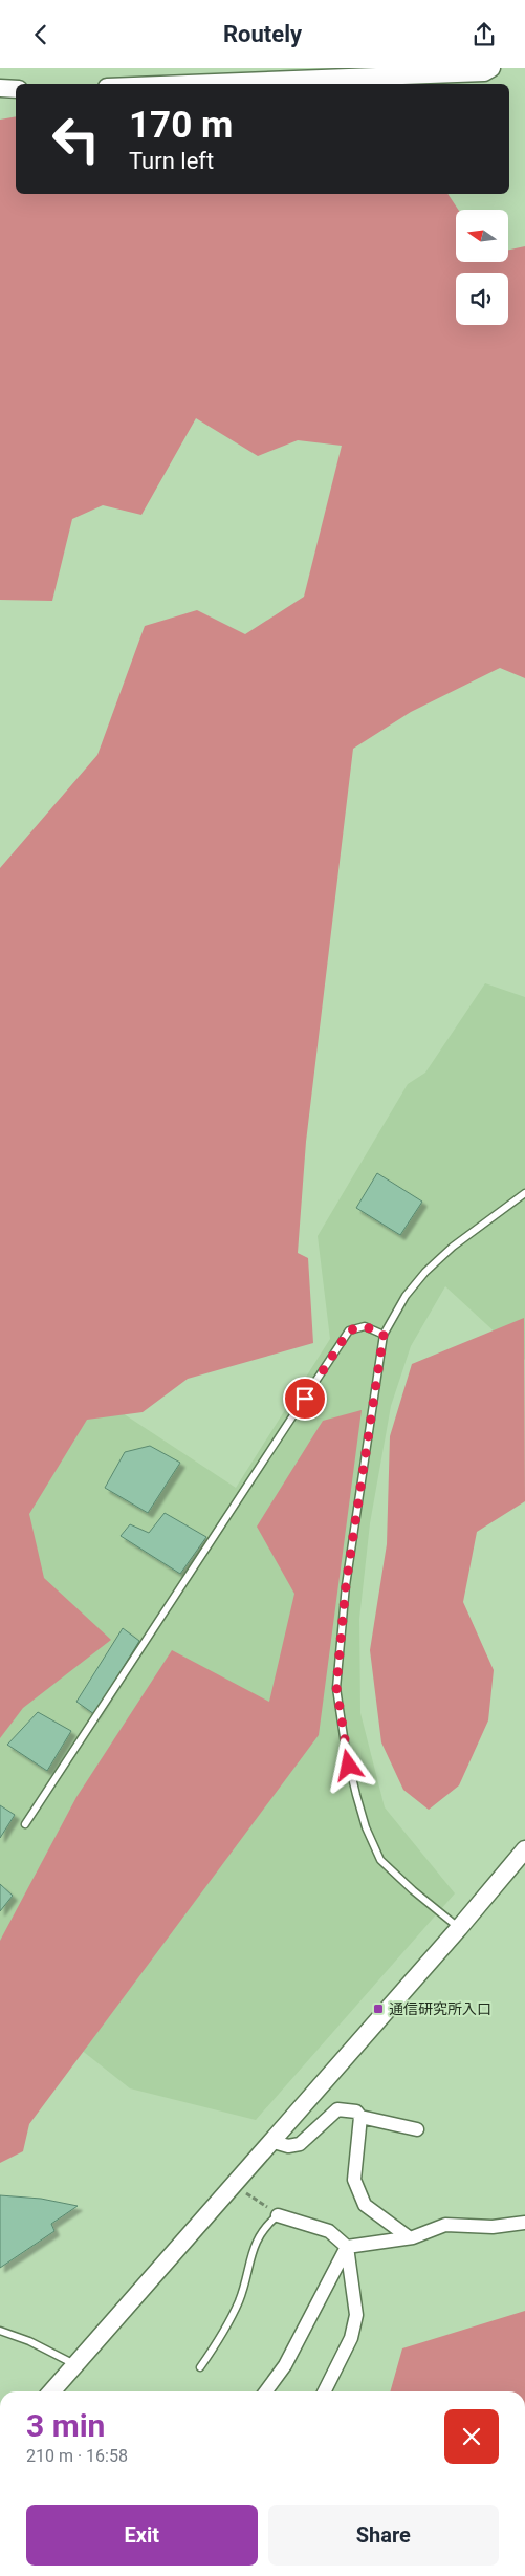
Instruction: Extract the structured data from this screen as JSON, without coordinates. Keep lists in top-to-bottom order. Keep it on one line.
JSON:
{"places":{"transit":["通信研究所入口"]},"north":"left","page":{"header":"Routely","turn":["170 m","Turn left"],"heading":["3 min","210 m · 16:58"],"buttons":["Exit","Share"]}}
